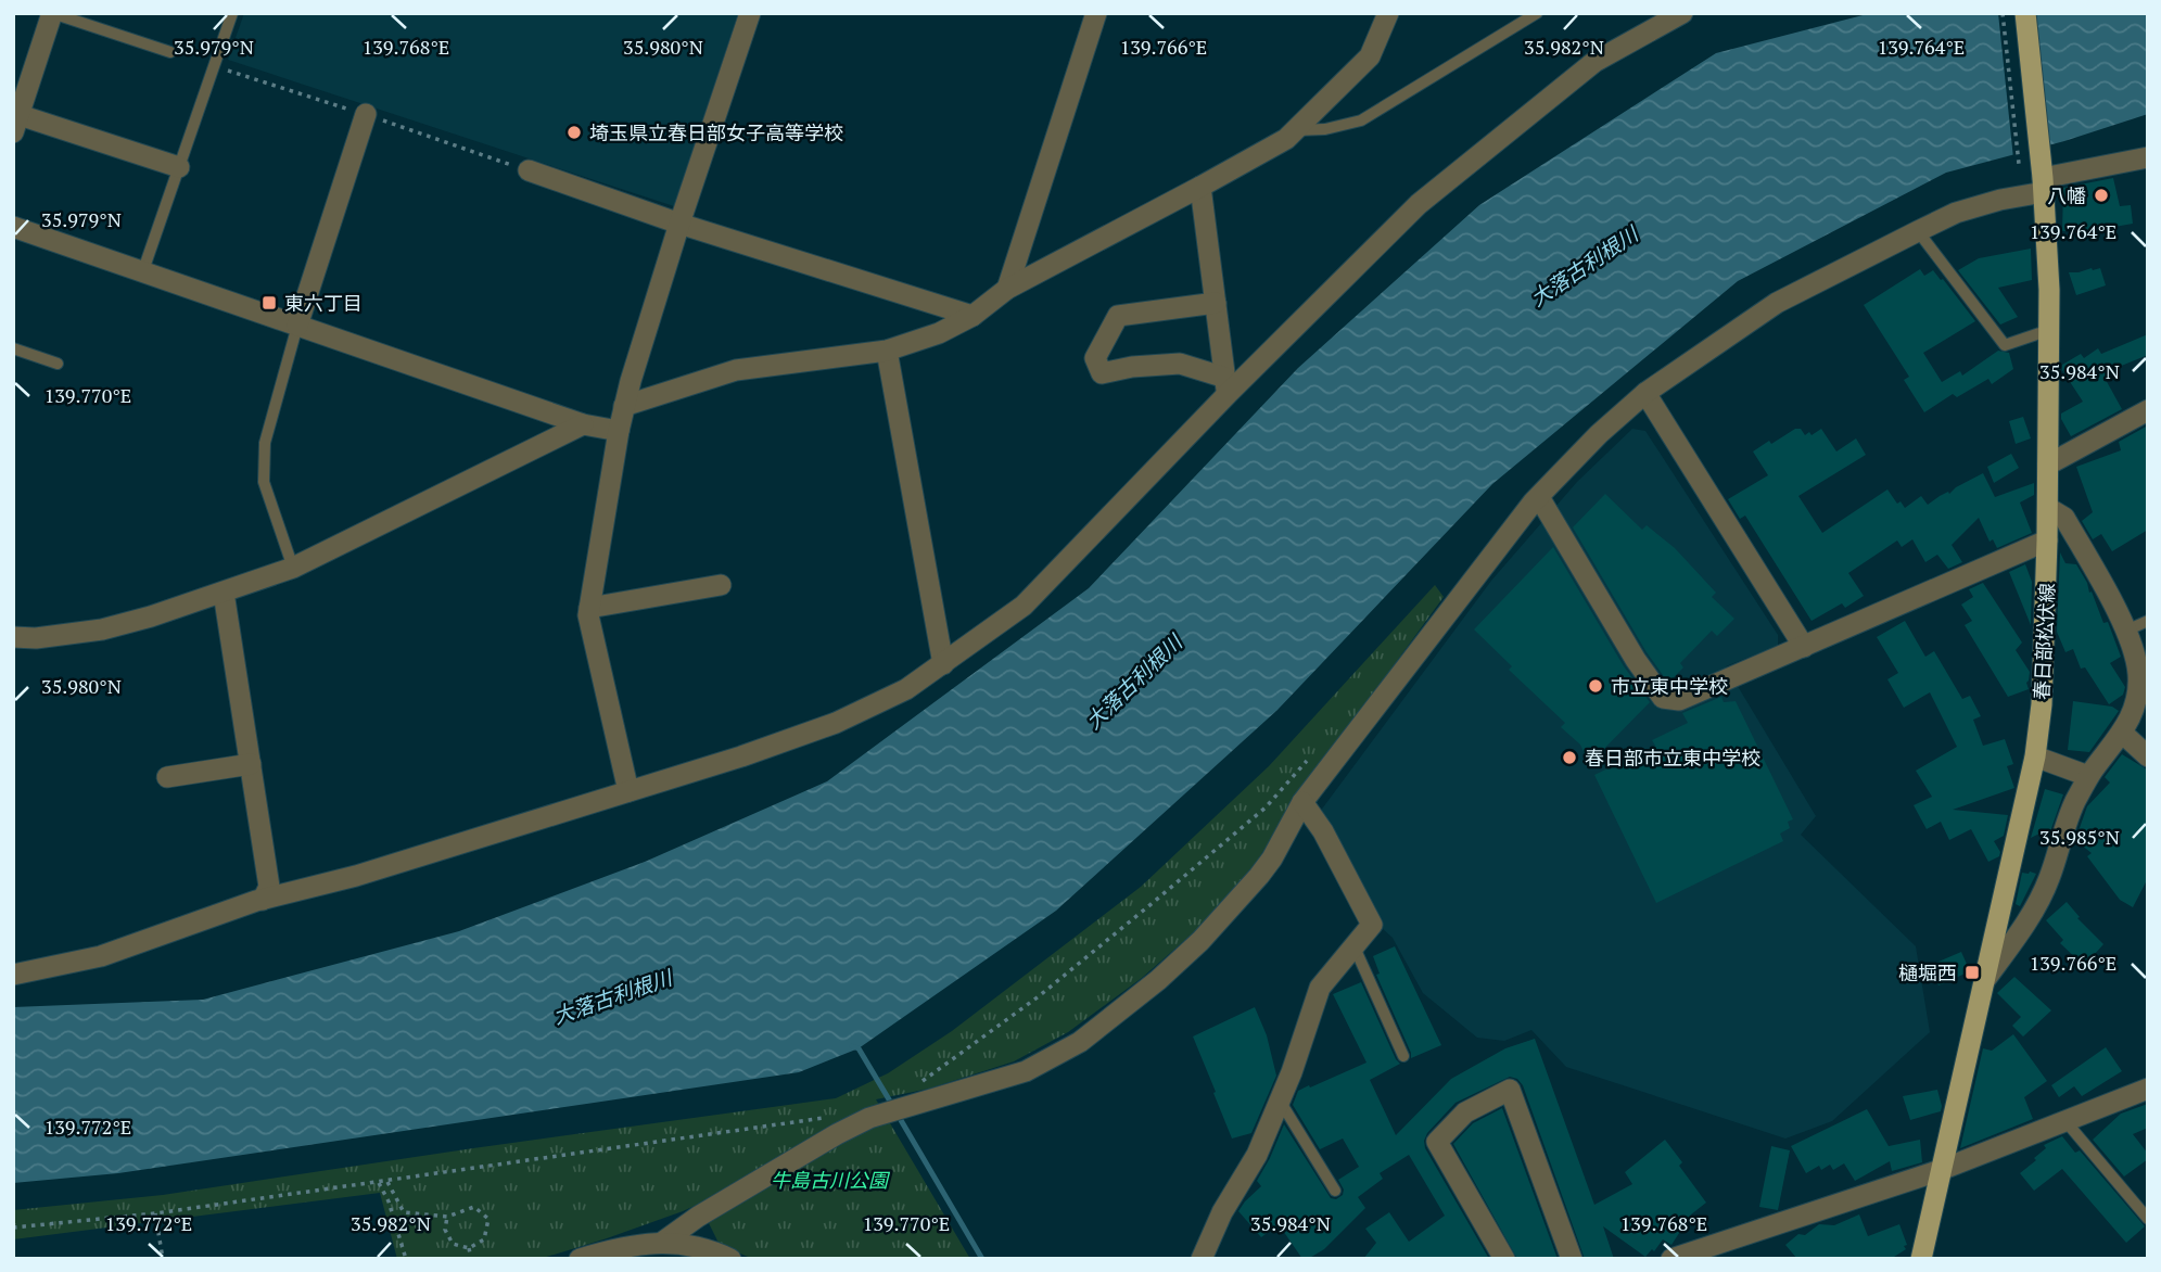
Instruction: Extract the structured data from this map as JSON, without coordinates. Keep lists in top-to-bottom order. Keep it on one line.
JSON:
{"streets":{"main road":["春日部松伏線"]},"water":["大落古利根川"],"parks":["牛島古川公園"],"places":{"other":["埼玉県立春日部女子高等学校","八幡","市立東中学校","春日部市立東中学校"],"transit":["東六丁目","樋堀西"]},"coordinates":["139.768°E","139.766°E","139.764°E","35.979°N","35.980°N","35.982°N","35.984°N","139.770°E","35.985°N","139.772°E"]}
